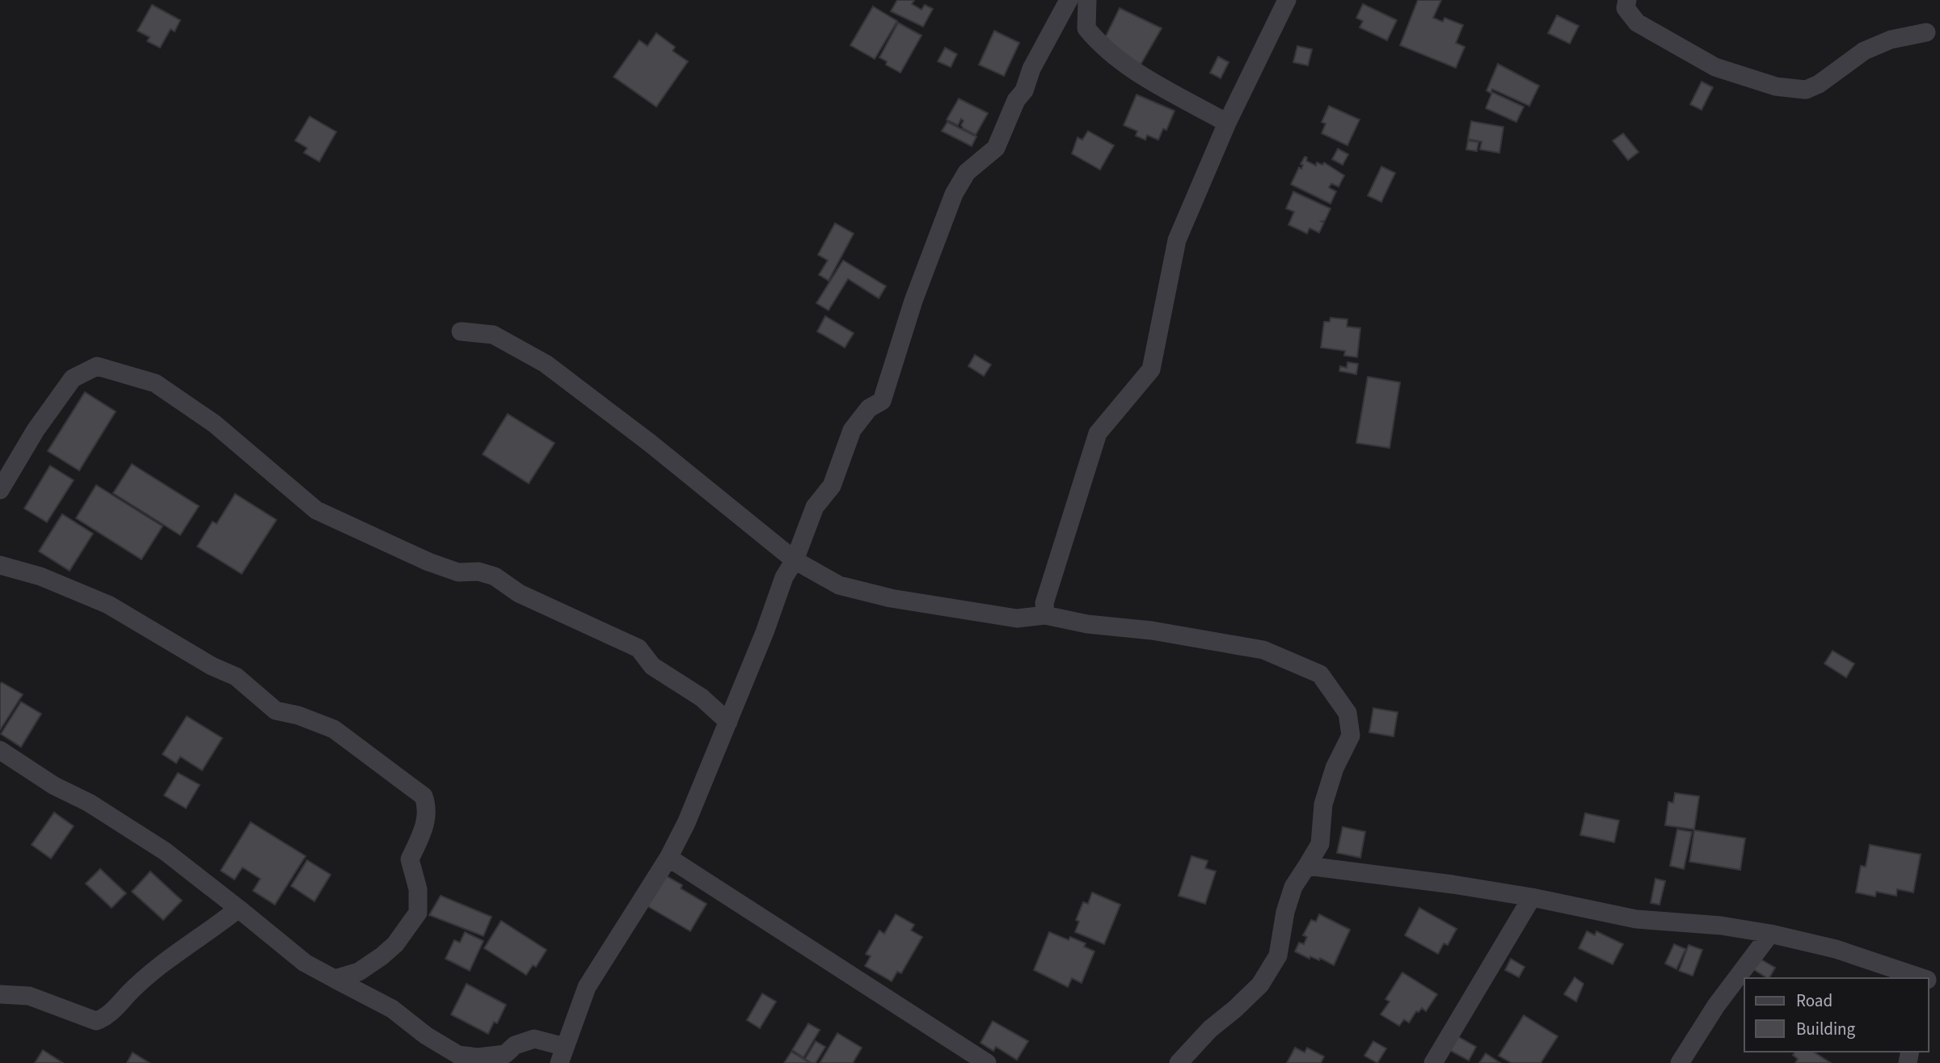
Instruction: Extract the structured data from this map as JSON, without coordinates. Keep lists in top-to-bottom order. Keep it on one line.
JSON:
{"legend":["Road","Building"]}
